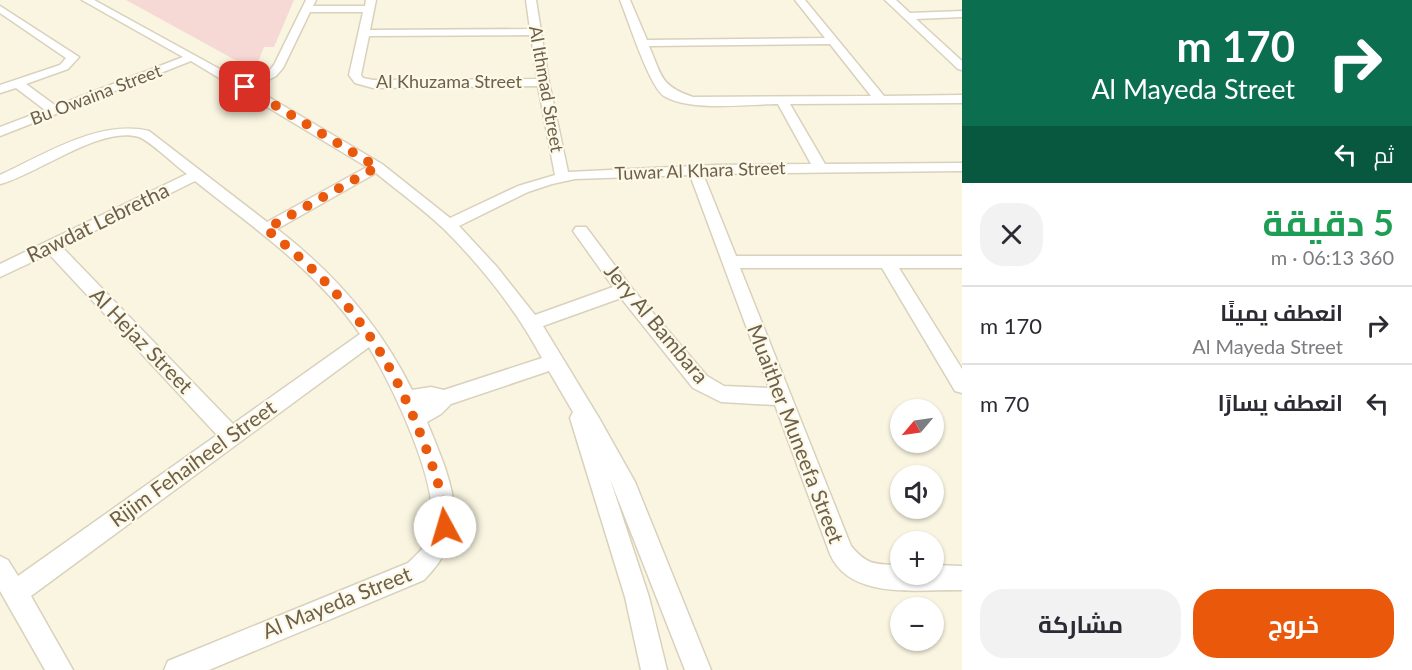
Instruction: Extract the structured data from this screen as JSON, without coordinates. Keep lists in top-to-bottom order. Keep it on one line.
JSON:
{"streets":{"street":["Al Khuzama Street","Al Ithmad Street","Bu Owaina Street","Tuwar Al Khara Street","Rawdat Lebretha","Jery Al Bambara","Al Hejaz Street","Muaither Muneefa Street","Rijim Fehaiheel Street","Al Mayeda Street"]},"crossings":[["Al Khuzama Street","Al Ithmad Street"],["Al Ithmad Street","Tuwar Al Khara Street"],["Tuwar Al Khara Street","Muaither Muneefa Street"],["Rawdat Lebretha","Al Hejaz Street"],["Rawdat Lebretha","Al Mayeda Street"],["Jery Al Bambara","Muaither Muneefa Street"],["Al Hejaz Street","Rijim Fehaiheel Street"],["Rijim Fehaiheel Street","Al Mayeda Street"]],"north":"bottom left","page":{"turn":["170 m","Al Mayeda Street"],"then":"ثم","heading":["5 دقيقة","360 m · 06:13"],"list":[{"name":"انعطف يمينًا","note":"Al Mayeda Street","value":"170 m"},{"name":"انعطف يسارًا","value":"70 m"}],"map_buttons":["+","−"],"buttons":["خروج","مشاركة"]}}
